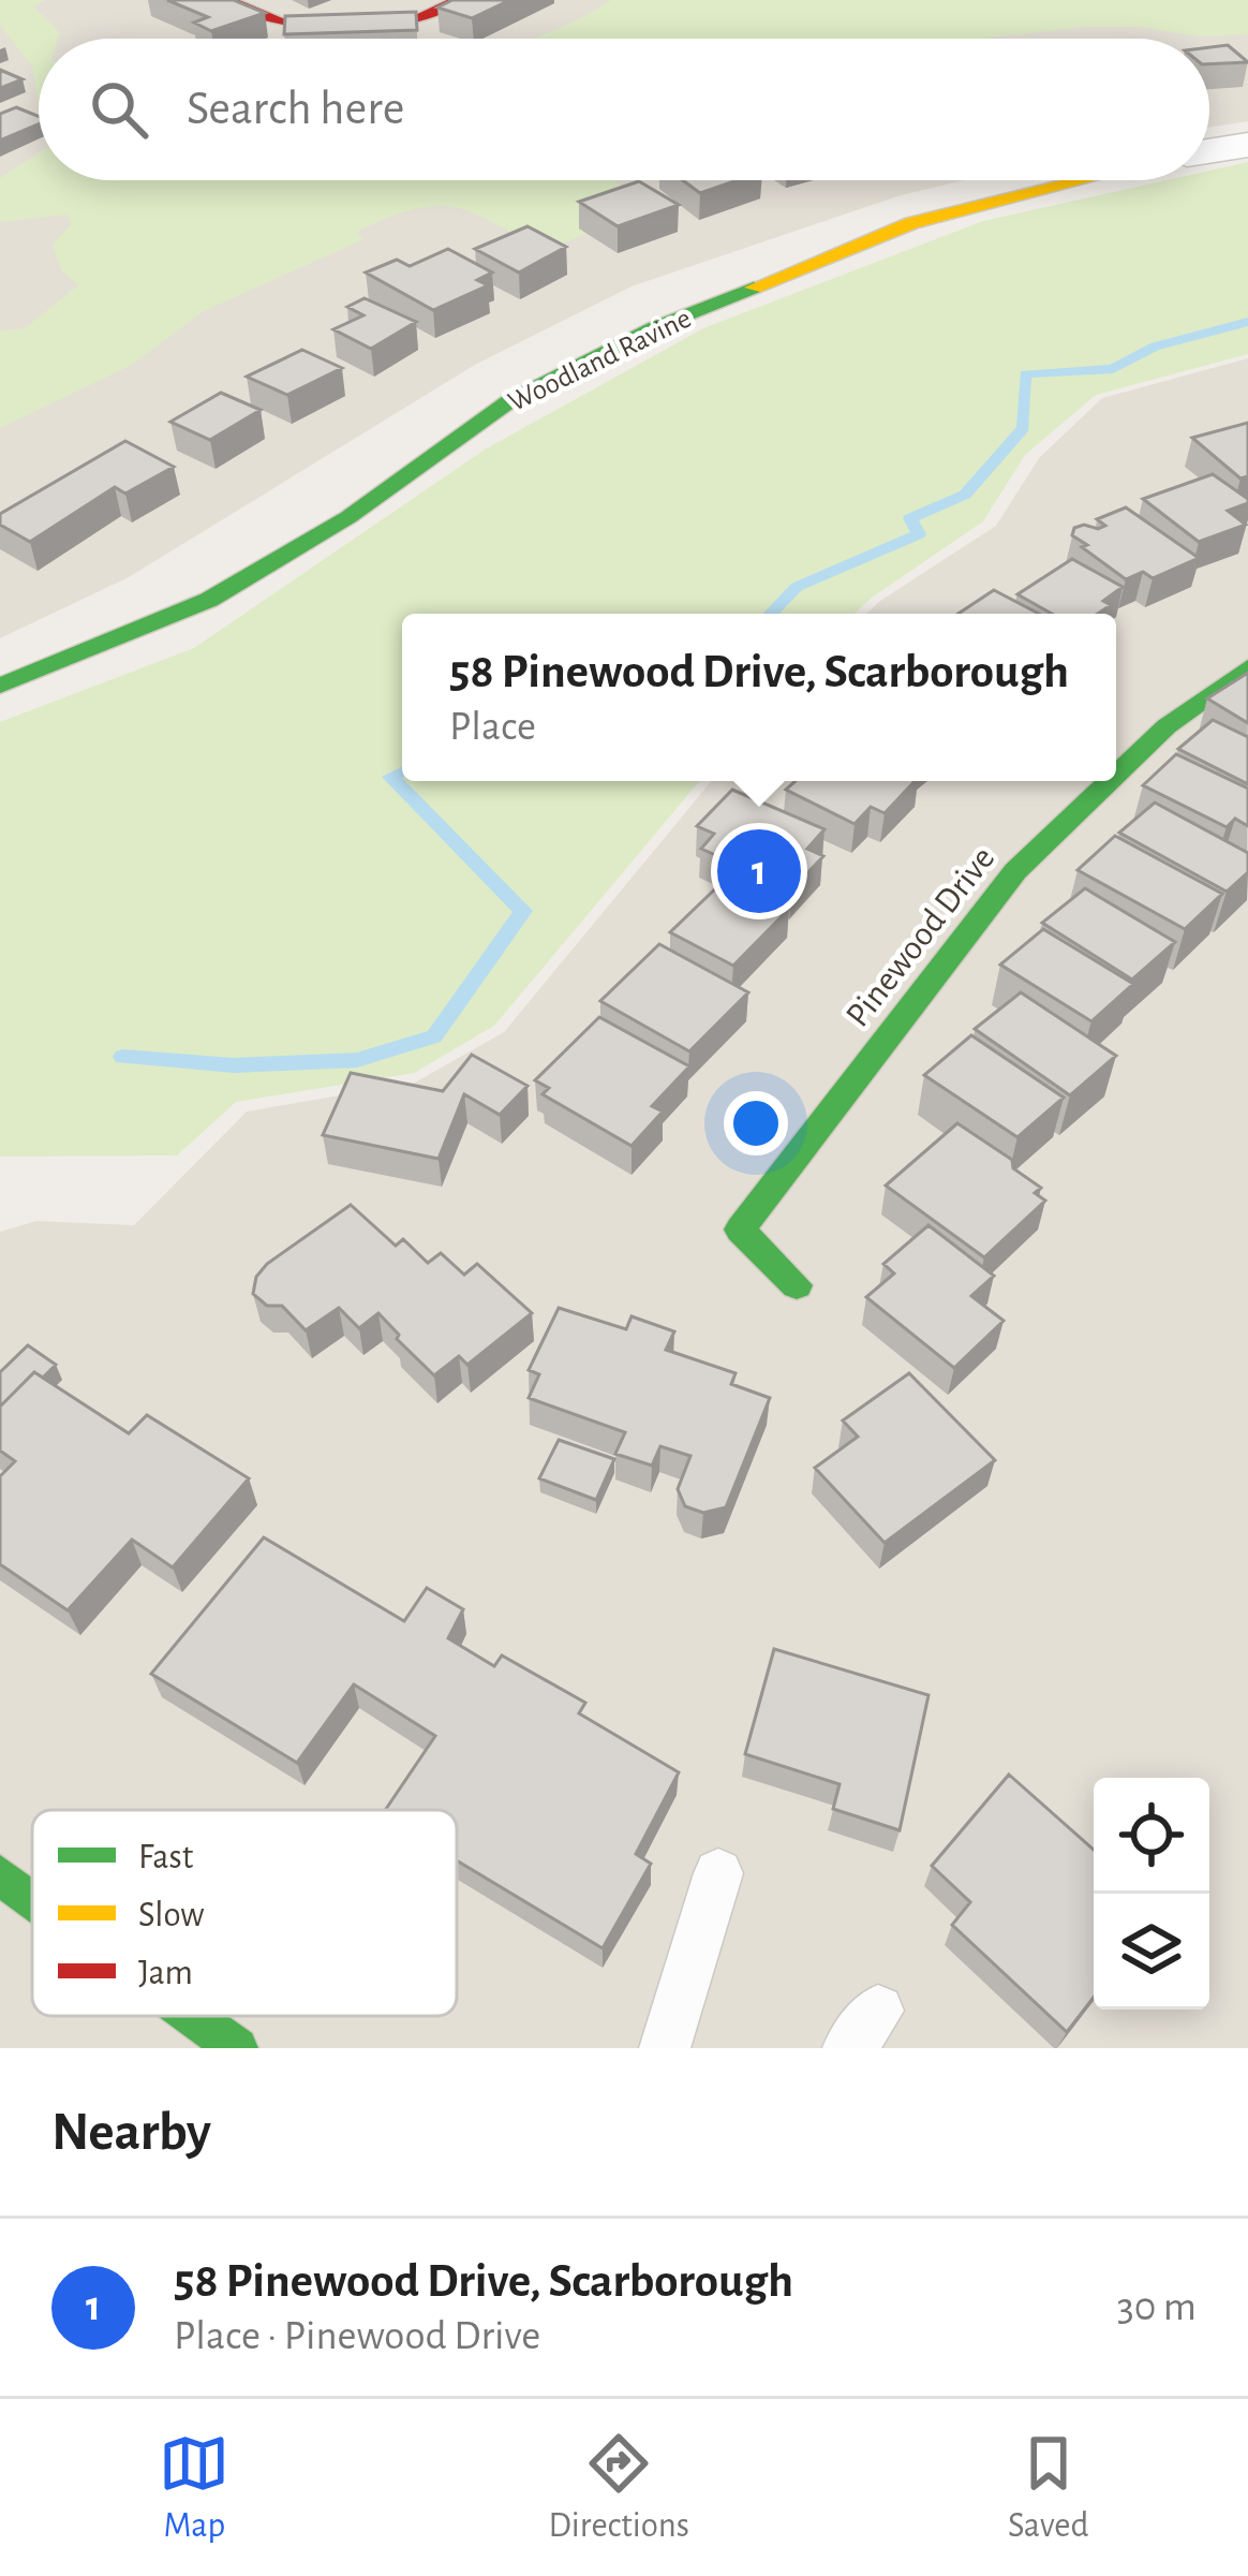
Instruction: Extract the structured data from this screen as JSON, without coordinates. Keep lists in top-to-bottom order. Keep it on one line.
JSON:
{"streets":{"main road":["Woodland Ravine","Pinewood Drive"]},"legend":["Fast","Slow","Jam"],"page":{"search":"Search here","popup":["58 Pinewood Drive, Scarborough","Place"],"pins":"1","heading":"Nearby","list":[{"mark":"1","name":"58 Pinewood Drive, Scarborough","note":"Place · Pinewood Drive","value":"30 m"}],"nav":["Map","Directions","Saved"]}}
